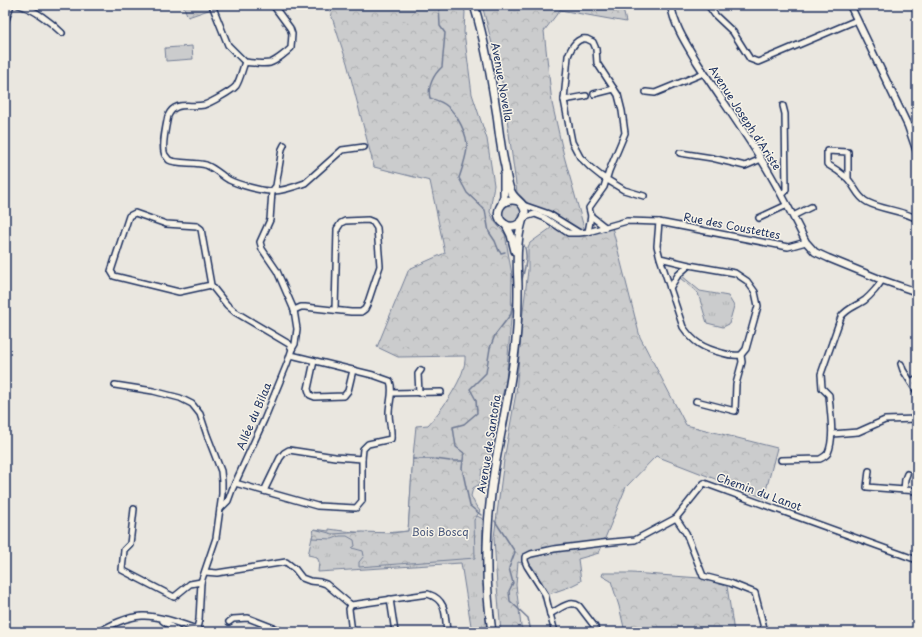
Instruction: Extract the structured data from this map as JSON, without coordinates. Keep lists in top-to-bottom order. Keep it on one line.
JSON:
{"streets":{"main road":["Avenue Novella","Avenue de Santoña"],"street":["Avenue Joseph d'Ariste","Rue des Coustettes","Allée du Bilaa","Chemin du Lanot"]},"crossings":[["Avenue Novella","Rue des Coustettes"],["Avenue Novella","Avenue de Santoña"],["Avenue Joseph d'Ariste","Rue des Coustettes"],["Rue des Coustettes","Avenue de Santoña"]],"parks":["Bois Boscq"]}
